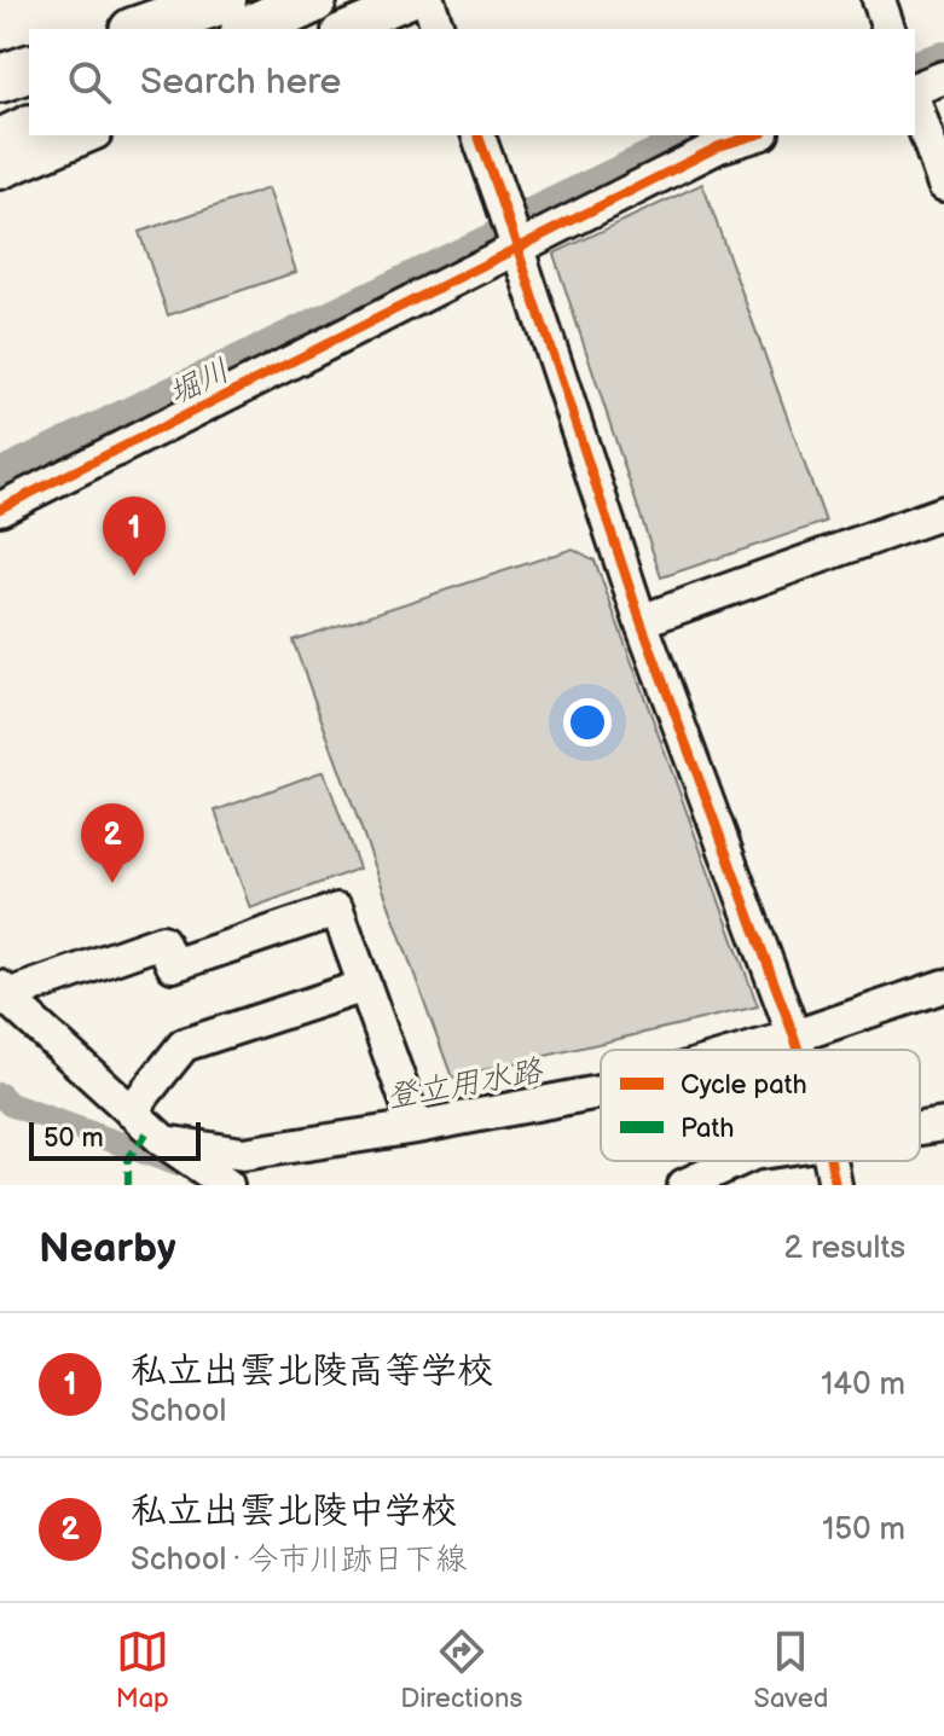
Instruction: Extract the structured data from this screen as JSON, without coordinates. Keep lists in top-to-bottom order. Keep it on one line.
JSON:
{"water":["堀川","登立用水路"],"legend":["Cycle path","Path"],"scale_bar":"50 m","page":{"search":"Search here","pins":["1","2"],"scale":"50 m","heading":["Nearby","2 results"],"list":[{"mark":"1","name":"私立出雲北陵高等学校","note":"School","value":"140 m"},{"mark":"2","name":"私立出雲北陵中学校","note":"School · 今市川跡日下線","value":"150 m"}],"nav":["Map","Directions","Saved"]}}
